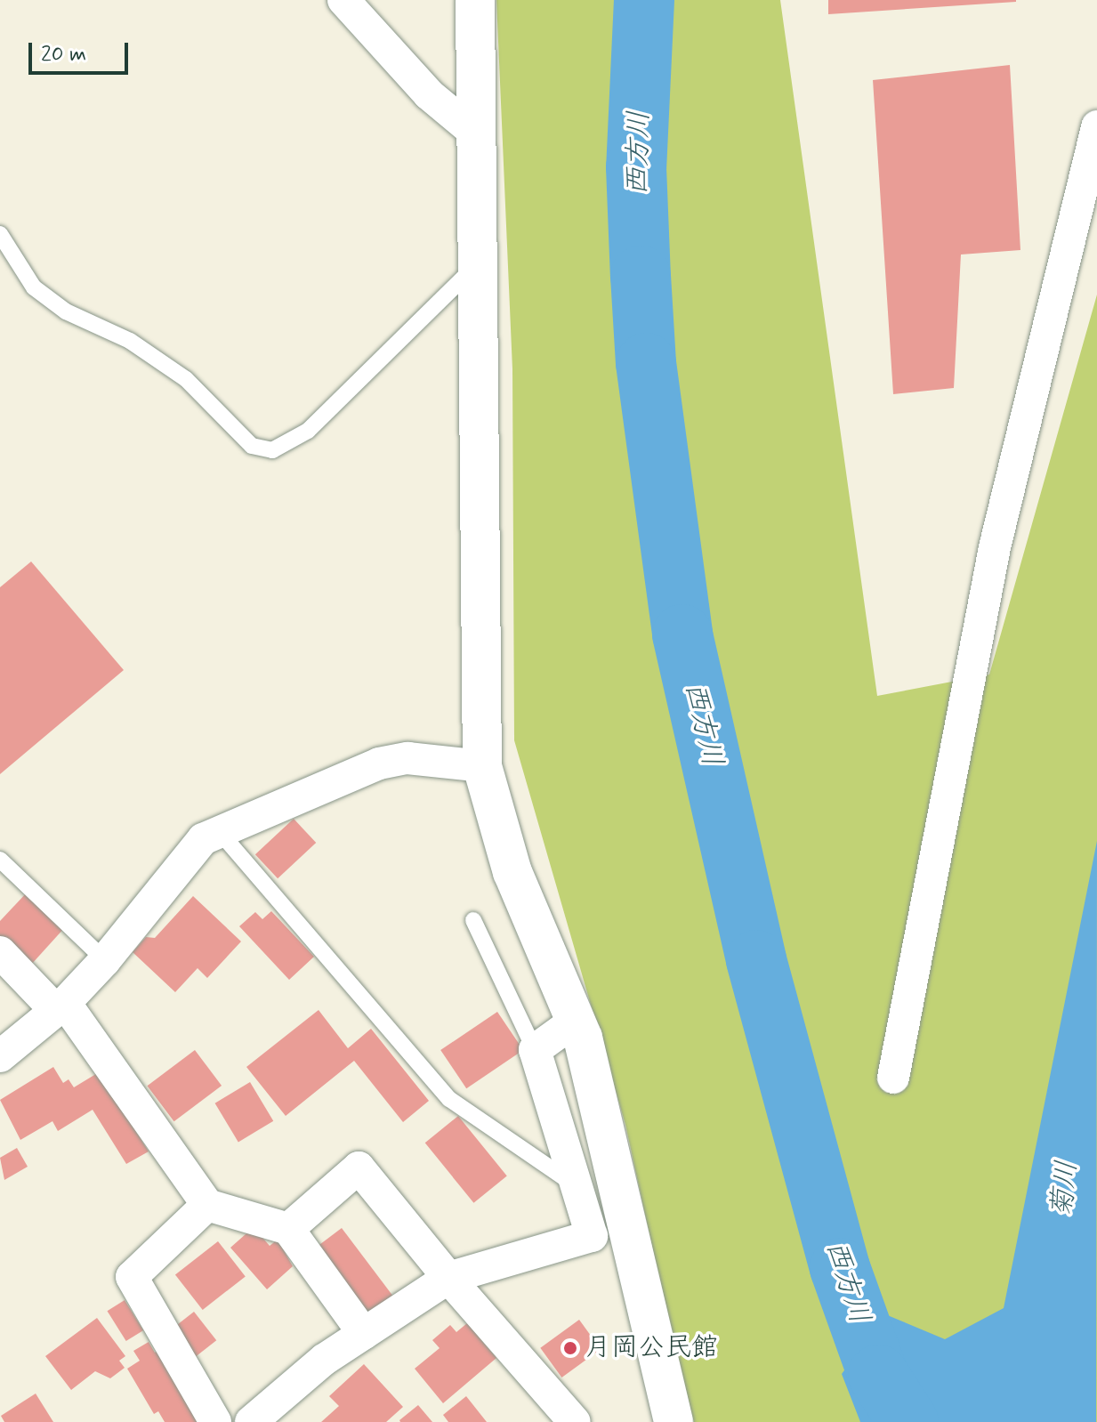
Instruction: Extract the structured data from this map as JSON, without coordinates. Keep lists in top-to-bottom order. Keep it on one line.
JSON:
{"water":["西方川","菊川"],"places":["月岡公民館"],"scale_bar":"20 m"}
